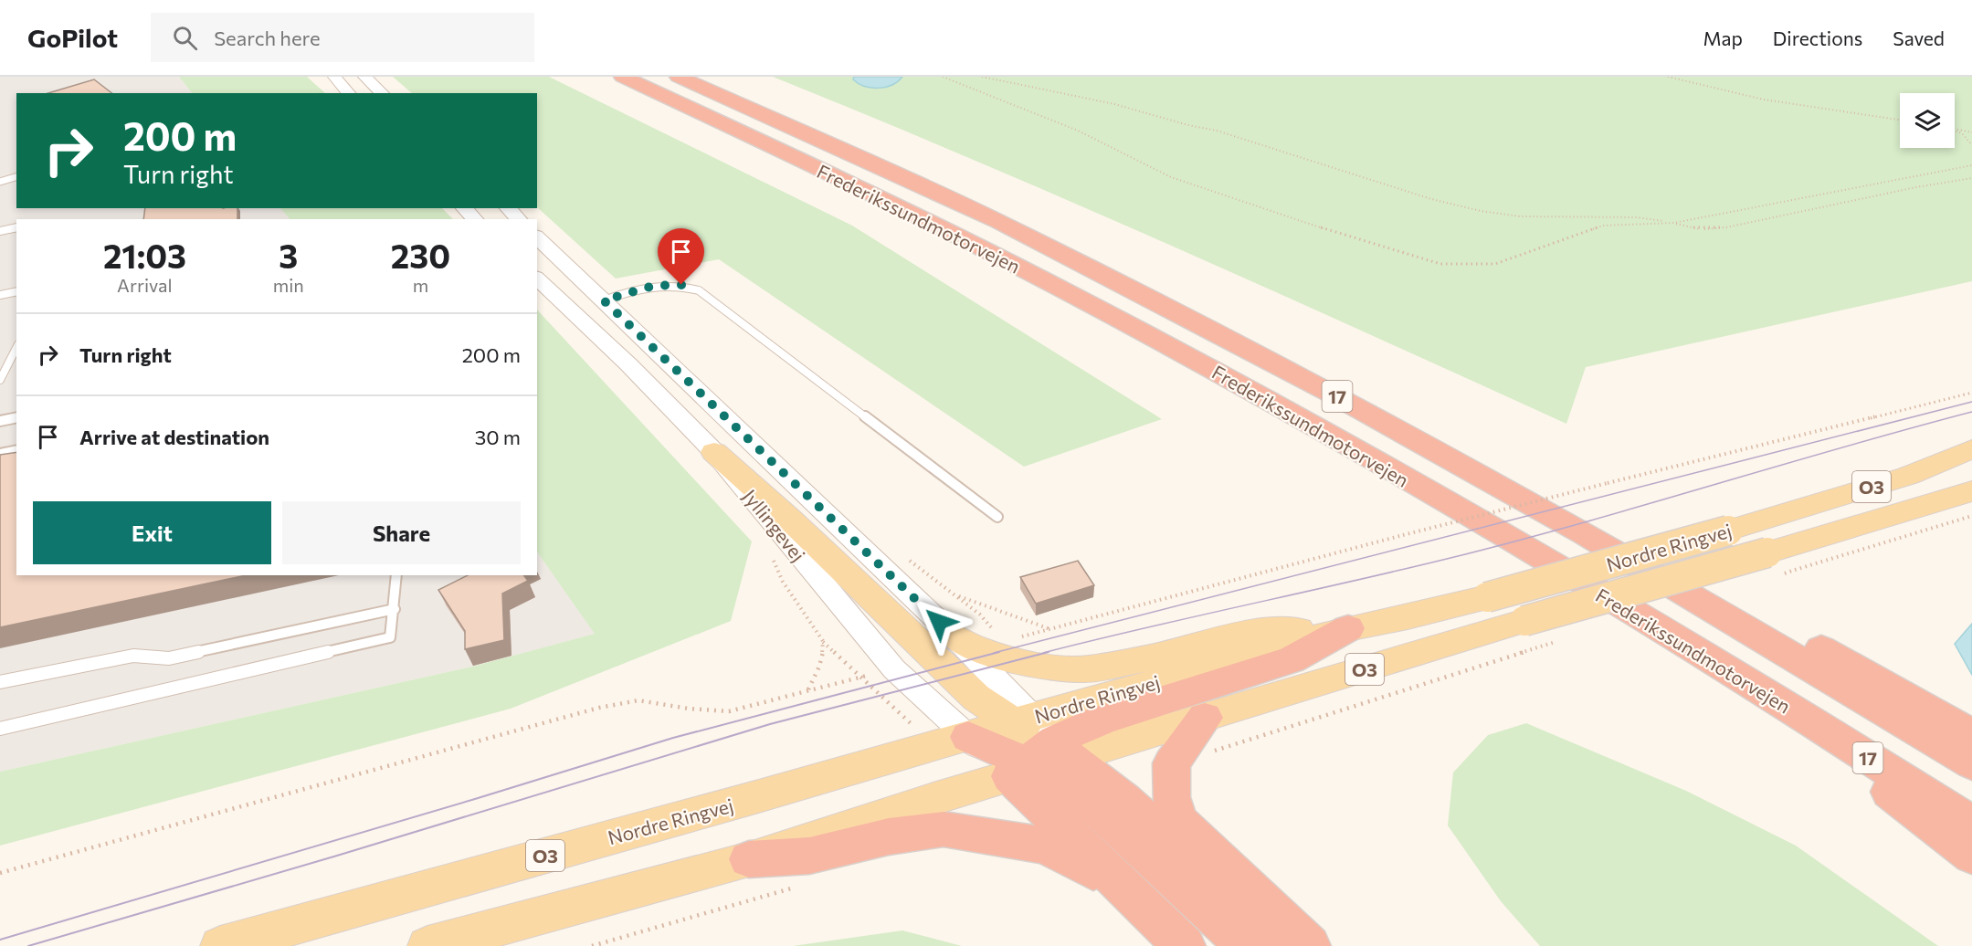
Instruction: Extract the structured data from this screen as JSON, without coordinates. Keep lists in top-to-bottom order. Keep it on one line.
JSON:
{"streets":{"highway":["Frederikssundmotorvejen","17","O3"],"main road":["Nordre Ringvej"],"street":["Jyllingevej"]},"crossings":[["O3","Nordre Ringvej"],["Jyllingevej","Nordre Ringvej"]],"page":{"header":"GoPilot","search":"Search here","nav":["Map","Directions","Saved"],"turn":["200 m","Turn right"],"eta":["21:03","Arrival","3","min","230","m"],"list":[{"name":"Turn right","value":"200 m"},{"name":"Arrive at destination","value":"30 m"}],"buttons":["Exit","Share"]}}
